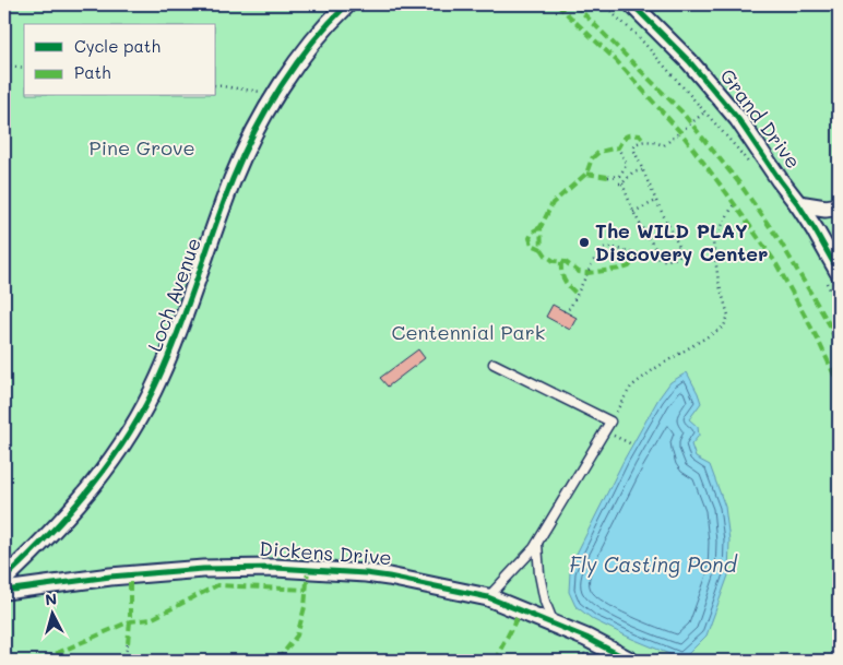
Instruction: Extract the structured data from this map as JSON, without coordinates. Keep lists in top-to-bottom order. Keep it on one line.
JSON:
{"streets":{"street":["Grand Drive","Loch Avenue","Dickens Drive"]},"water":["Fly Casting Pond"],"parks":["Pine Grove","Centennial Park"],"places":["The WILD PLAY Discovery Center"],"legend":["Cycle path","Path"],"north":"top"}
